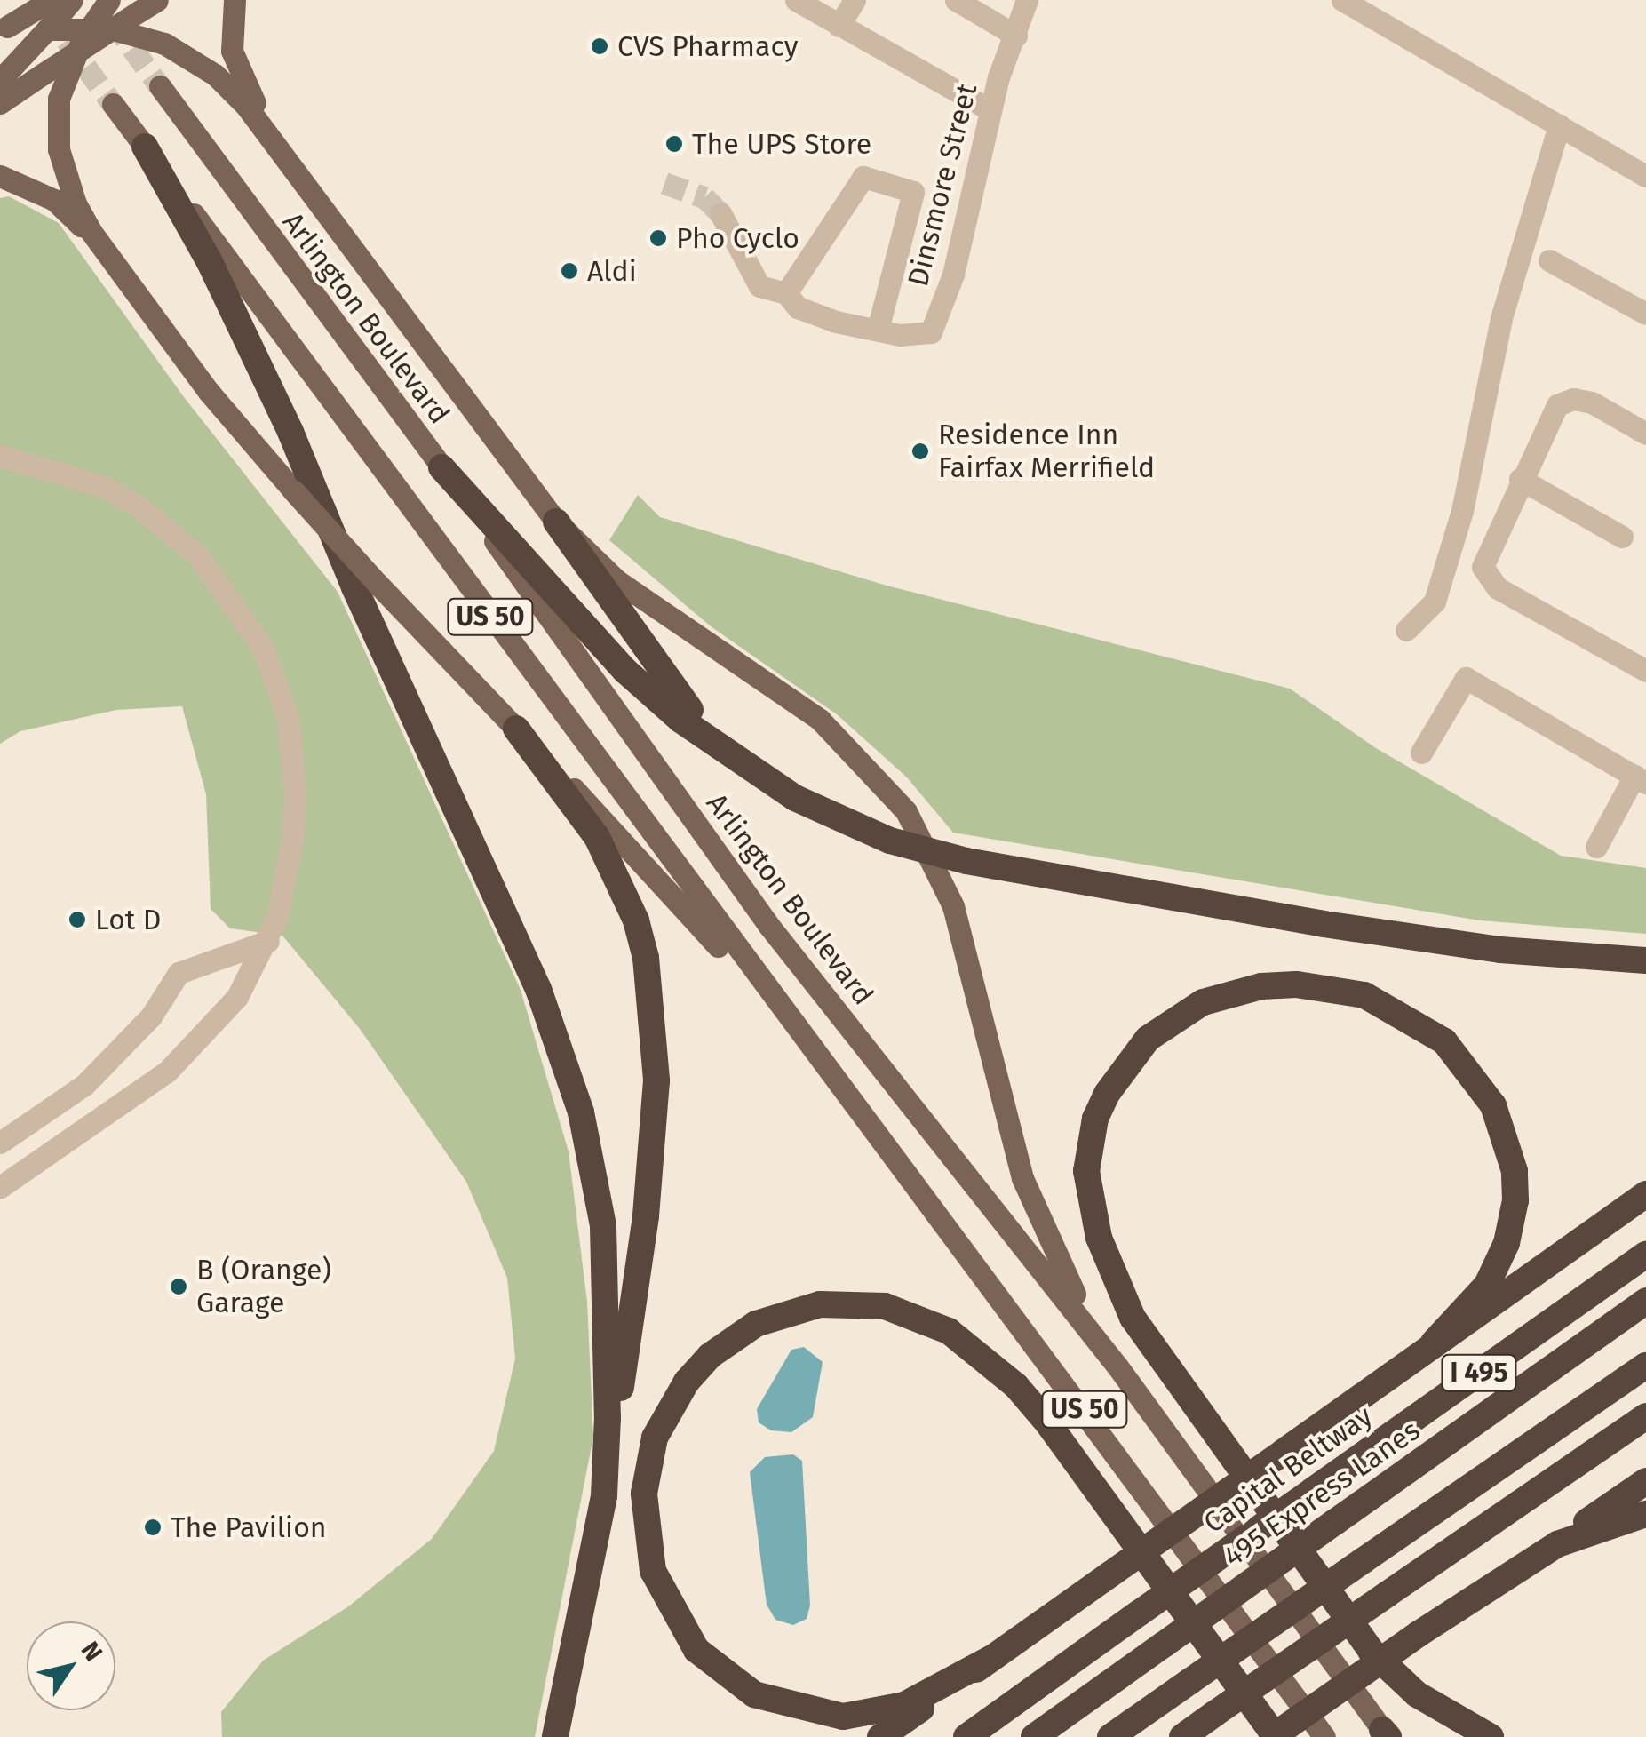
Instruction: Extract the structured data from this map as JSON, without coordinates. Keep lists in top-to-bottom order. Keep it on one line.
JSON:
{"streets":{"highway":["I 495","Capital Beltway","495 Express Lanes"],"main road":["Arlington Boulevard","US 50"],"street":["Dinsmore Street"]},"places":["CVS Pharmacy","The UPS Store","Pho Cyclo","Aldi","Residence Inn Fairfax Merrifield","Lot D","B (Orange) Garage","The Pavilion"],"north":"top right"}
